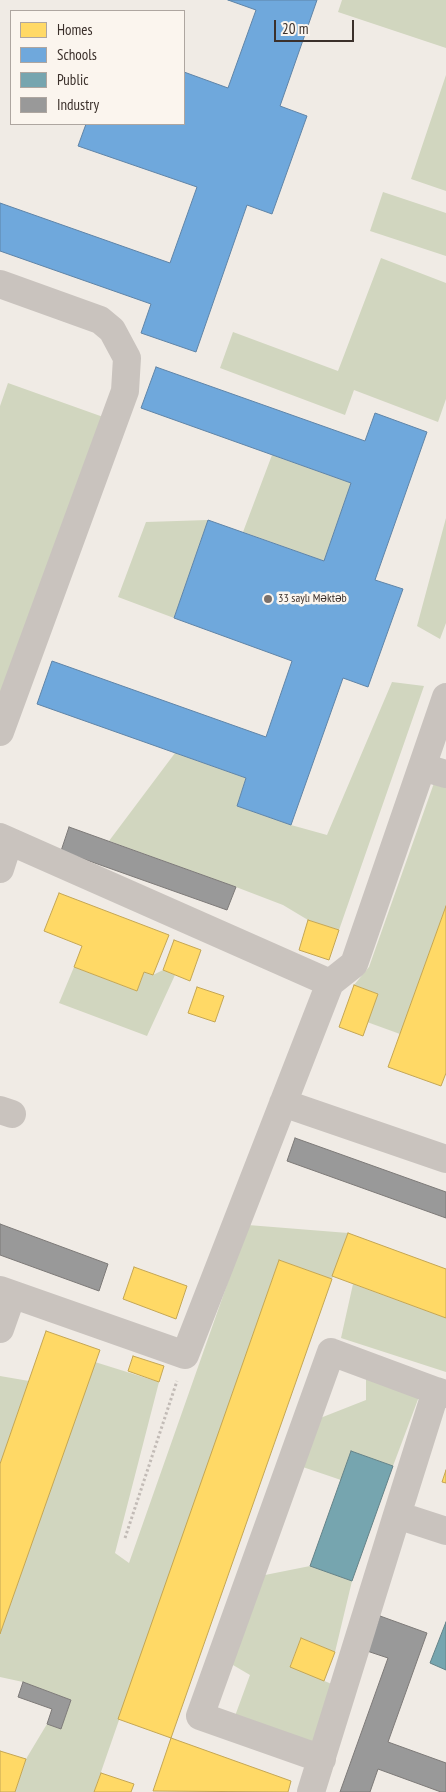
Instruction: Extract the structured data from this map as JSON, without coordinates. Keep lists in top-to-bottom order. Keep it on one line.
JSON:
{"places":["33 saylı Məktəb"],"legend":["Homes","Schools","Public","Industry"],"scale_bar":"20 m"}
